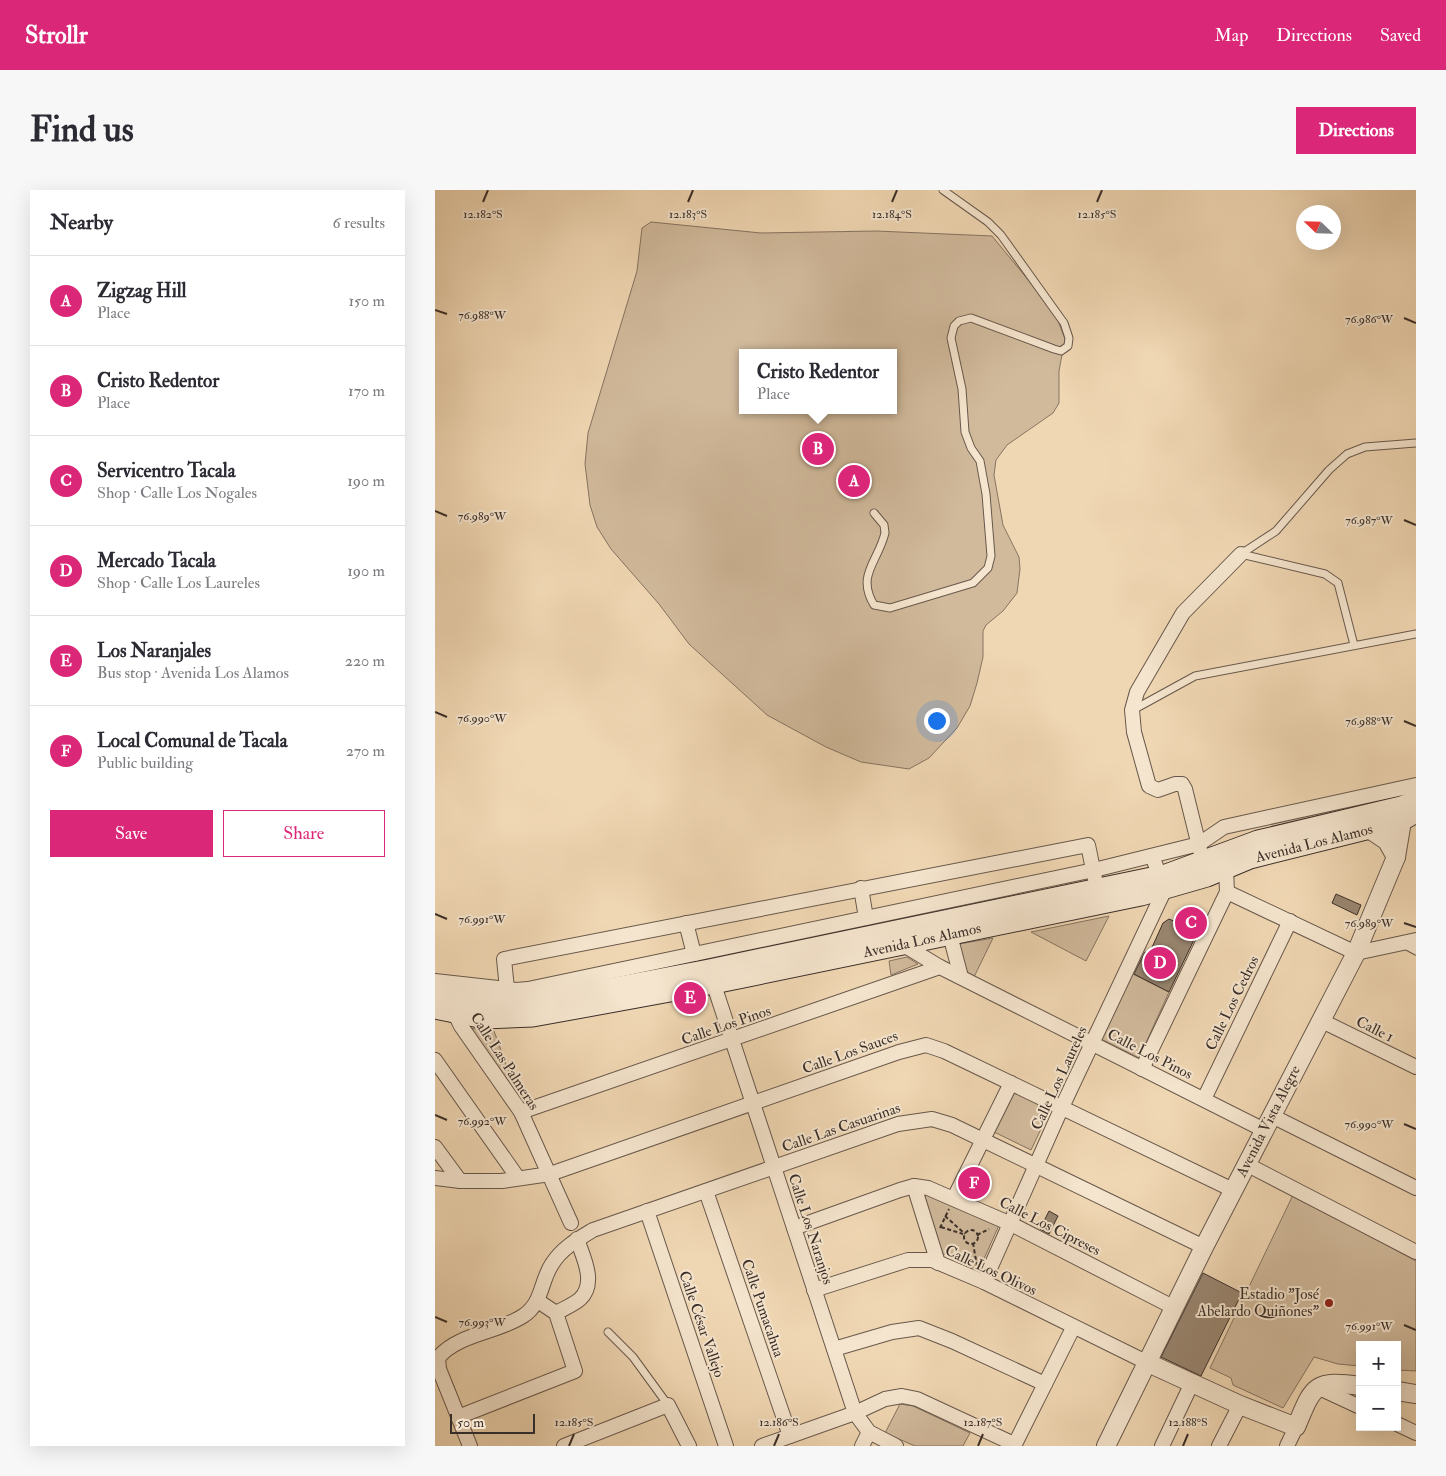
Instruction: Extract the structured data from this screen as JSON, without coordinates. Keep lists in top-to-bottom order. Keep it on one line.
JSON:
{"streets":{"main road":["Avenida Los Alamos"],"street":["Calle Los Cedros","Calle Los Pinos","Calle 1","Calle Los Sauces","Calle Las Palmeras","Calle Los Laureles","Avenida Vista Alegre","Calle Las Casuarinas","Calle Los Cipreses","Calle Los Naranjos","Calle Los Olivos","Calle Pumacahua","Calle César Vallejo"]},"crossings":[["Avenida Los Alamos","Calle Los Pinos"],["Avenida Los Alamos","Calle Las Palmeras"],["Avenida Los Alamos","Calle Los Laureles"],["Avenida Los Alamos","Avenida Vista Alegre"],["Avenida Los Alamos","Calle Los Naranjos"],["Calle Los Cedros","Calle Los Pinos"],["Calle Los Pinos","Calle Las Palmeras"],["Calle Los Pinos","Calle Los Laureles"],["Calle Los Pinos","Avenida Vista Alegre"],["Calle Los Pinos","Calle Los Naranjos"],["Calle 1","Avenida Vista Alegre"],["Calle Los Sauces","Calle Las Palmeras"],["Calle Los Sauces","Calle Los Laureles"],["Calle Los Sauces","Avenida Vista Alegre"],["Calle Los Sauces","Calle Los Naranjos"],["Calle Los Laureles","Calle Las Casuarinas"],["Calle Los Laureles","Calle Los Cipreses"],["Calle Los Laureles","Calle Los Olivos"],["Avenida Vista Alegre","Calle Las Casuarinas"],["Avenida Vista Alegre","Calle Los Cipreses"],["Avenida Vista Alegre","Calle Los Olivos"],["Calle Las Casuarinas","Calle Los Naranjos"],["Calle Las Casuarinas","Calle Pumacahua"],["Calle Las Casuarinas","Calle César Vallejo"],["Calle Los Naranjos","Calle Los Olivos"]],"places":["Estadio \"José Abelardo Quiñones\""],"scale_bar":"50 m","north":"top left","page":{"header":"Strollr","nav":["Map","Directions","Saved"],"buttons":["Directions",["Save","Share"]],"title":"Find us","heading":["Nearby","6 results"],"list":[{"mark":"A","name":"Zigzag Hill","note":"Place","value":"150 m"},{"mark":"B","name":"Cristo Redentor","note":"Place","value":"170 m"},{"mark":"C","name":"Servicentro Tacala","note":"Shop · Calle Los Nogales","value":"190 m"},{"mark":"D","name":"Mercado Tacala","note":"Shop · Calle Los Laureles","value":"190 m"},{"mark":"E","name":"Los Naranjales","note":"Bus stop · Avenida Los Alamos","value":"220 m"},{"mark":"F","name":"Local Comunal de Tacala","note":"Public building","value":"270 m"}],"popup":["Cristo Redentor","Place"],"pins":["B","A","C","D","E","F"],"map_buttons":["+","−"],"scale":"50 m"},"coordinates":["12.182°S","12.183°S","12.185°S","12.184°S","76.988°W","76.986°W","76.989°W","76.987°W","76.990°W","76.991°W","76.992°W","76.993°W","12.186°S","12.187°S","12.188°S"]}
